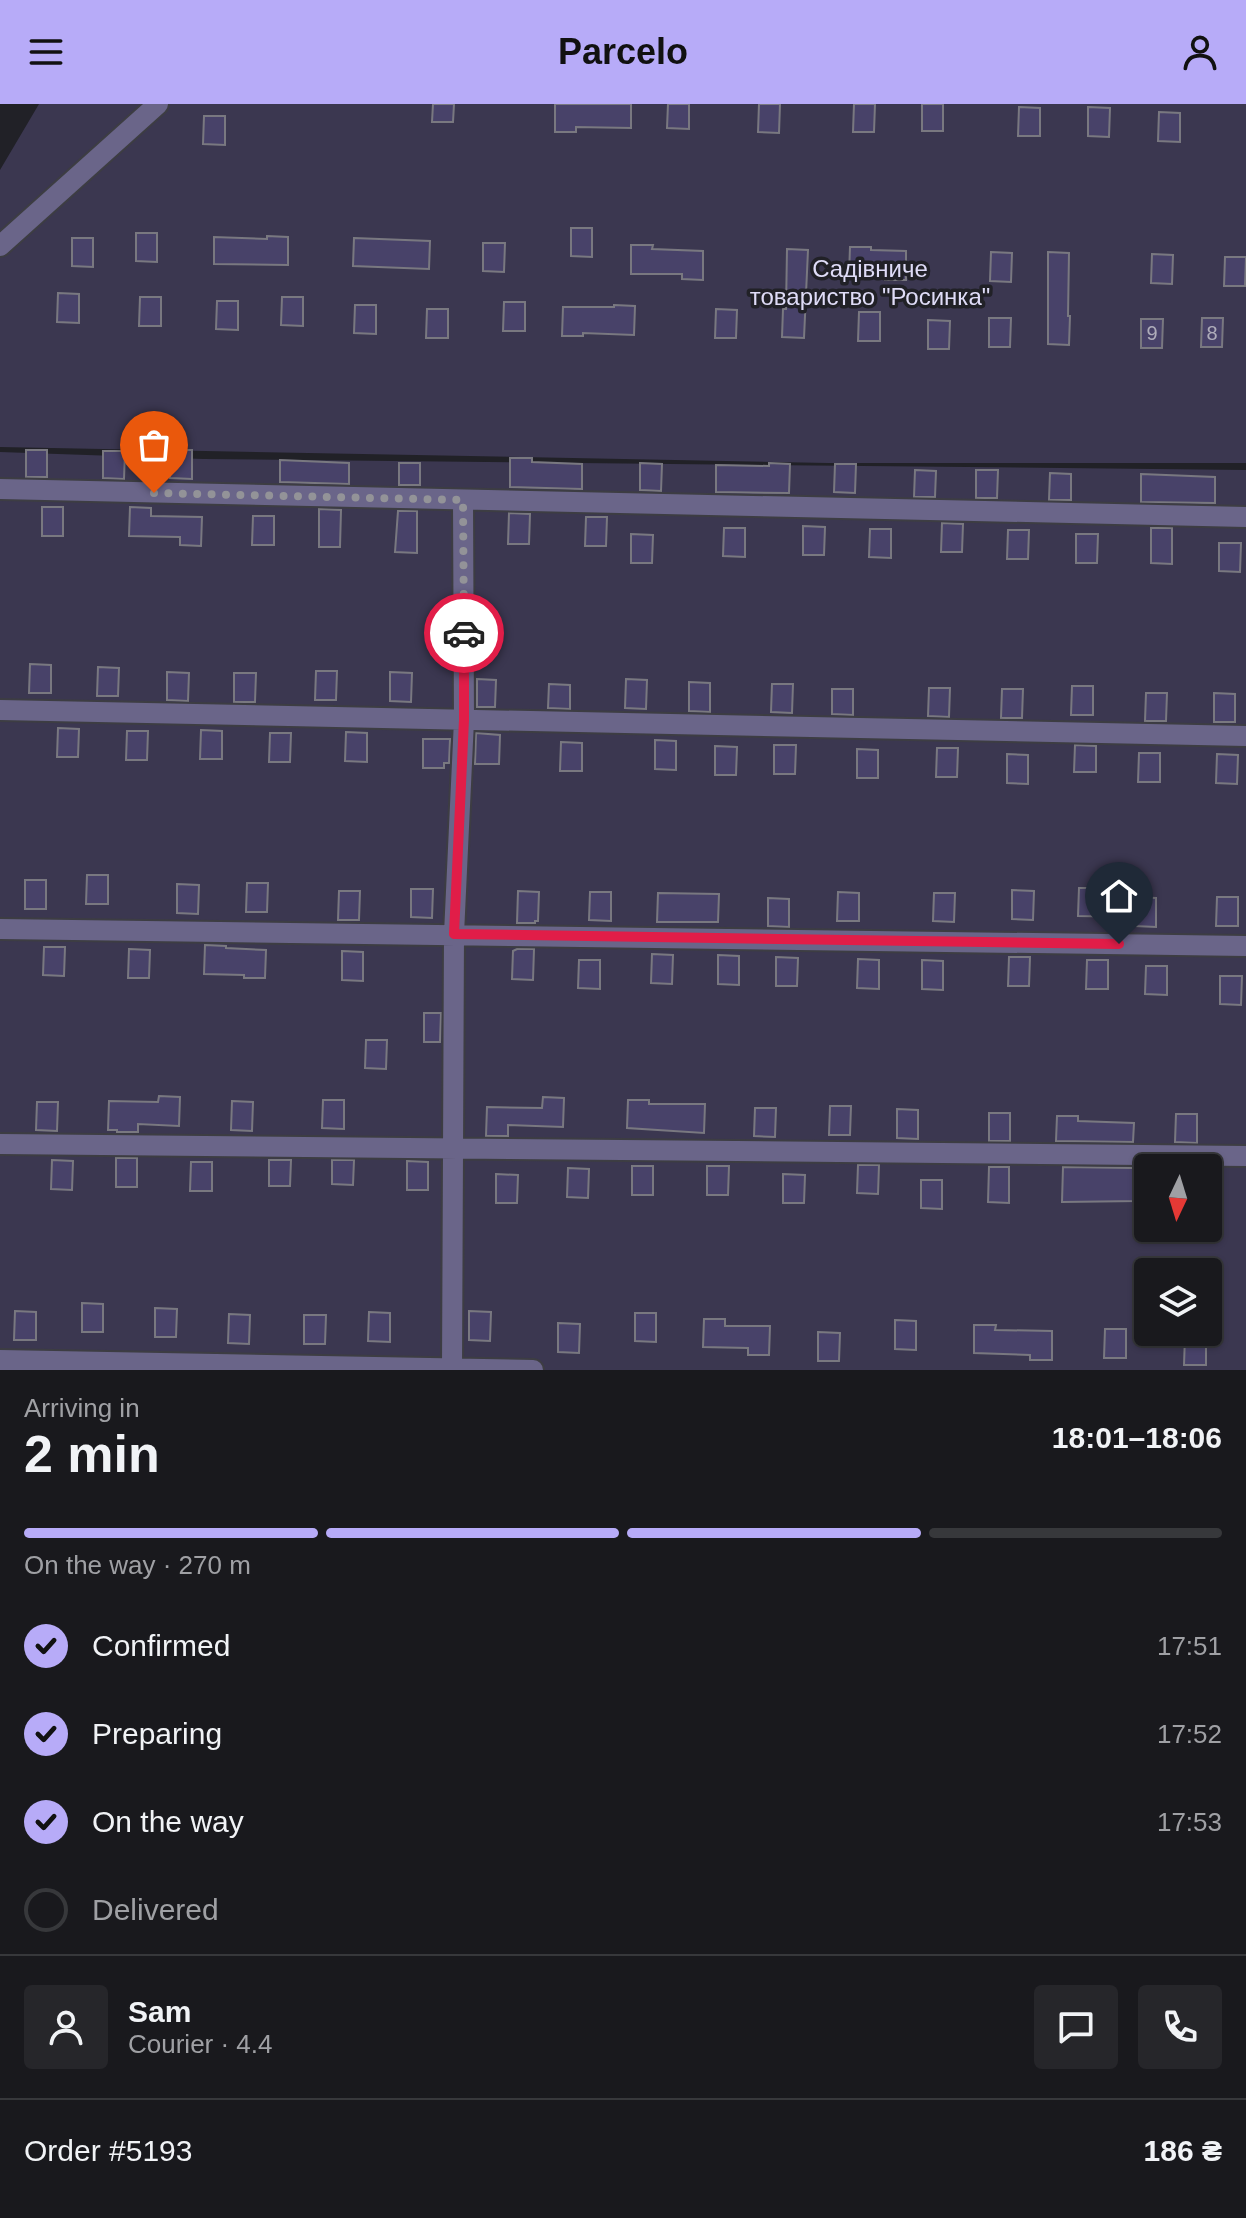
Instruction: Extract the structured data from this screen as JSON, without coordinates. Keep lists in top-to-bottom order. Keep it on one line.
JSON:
{"parks":["Садівниче товариство \"Росинка\""],"house_numbers":["9","8"],"north":"bottom","page":{"header":"Parcelo","heading":["2 min","Arriving in","18:01–18:06"],"panel":["Sam","Courier · 4.4","Order #5193","186 ₴"],"bar":"On the way · 270 m","list":[["Confirmed","17:51"],["Preparing","17:52"],["On the way","17:53"],"Delivered"]}}
